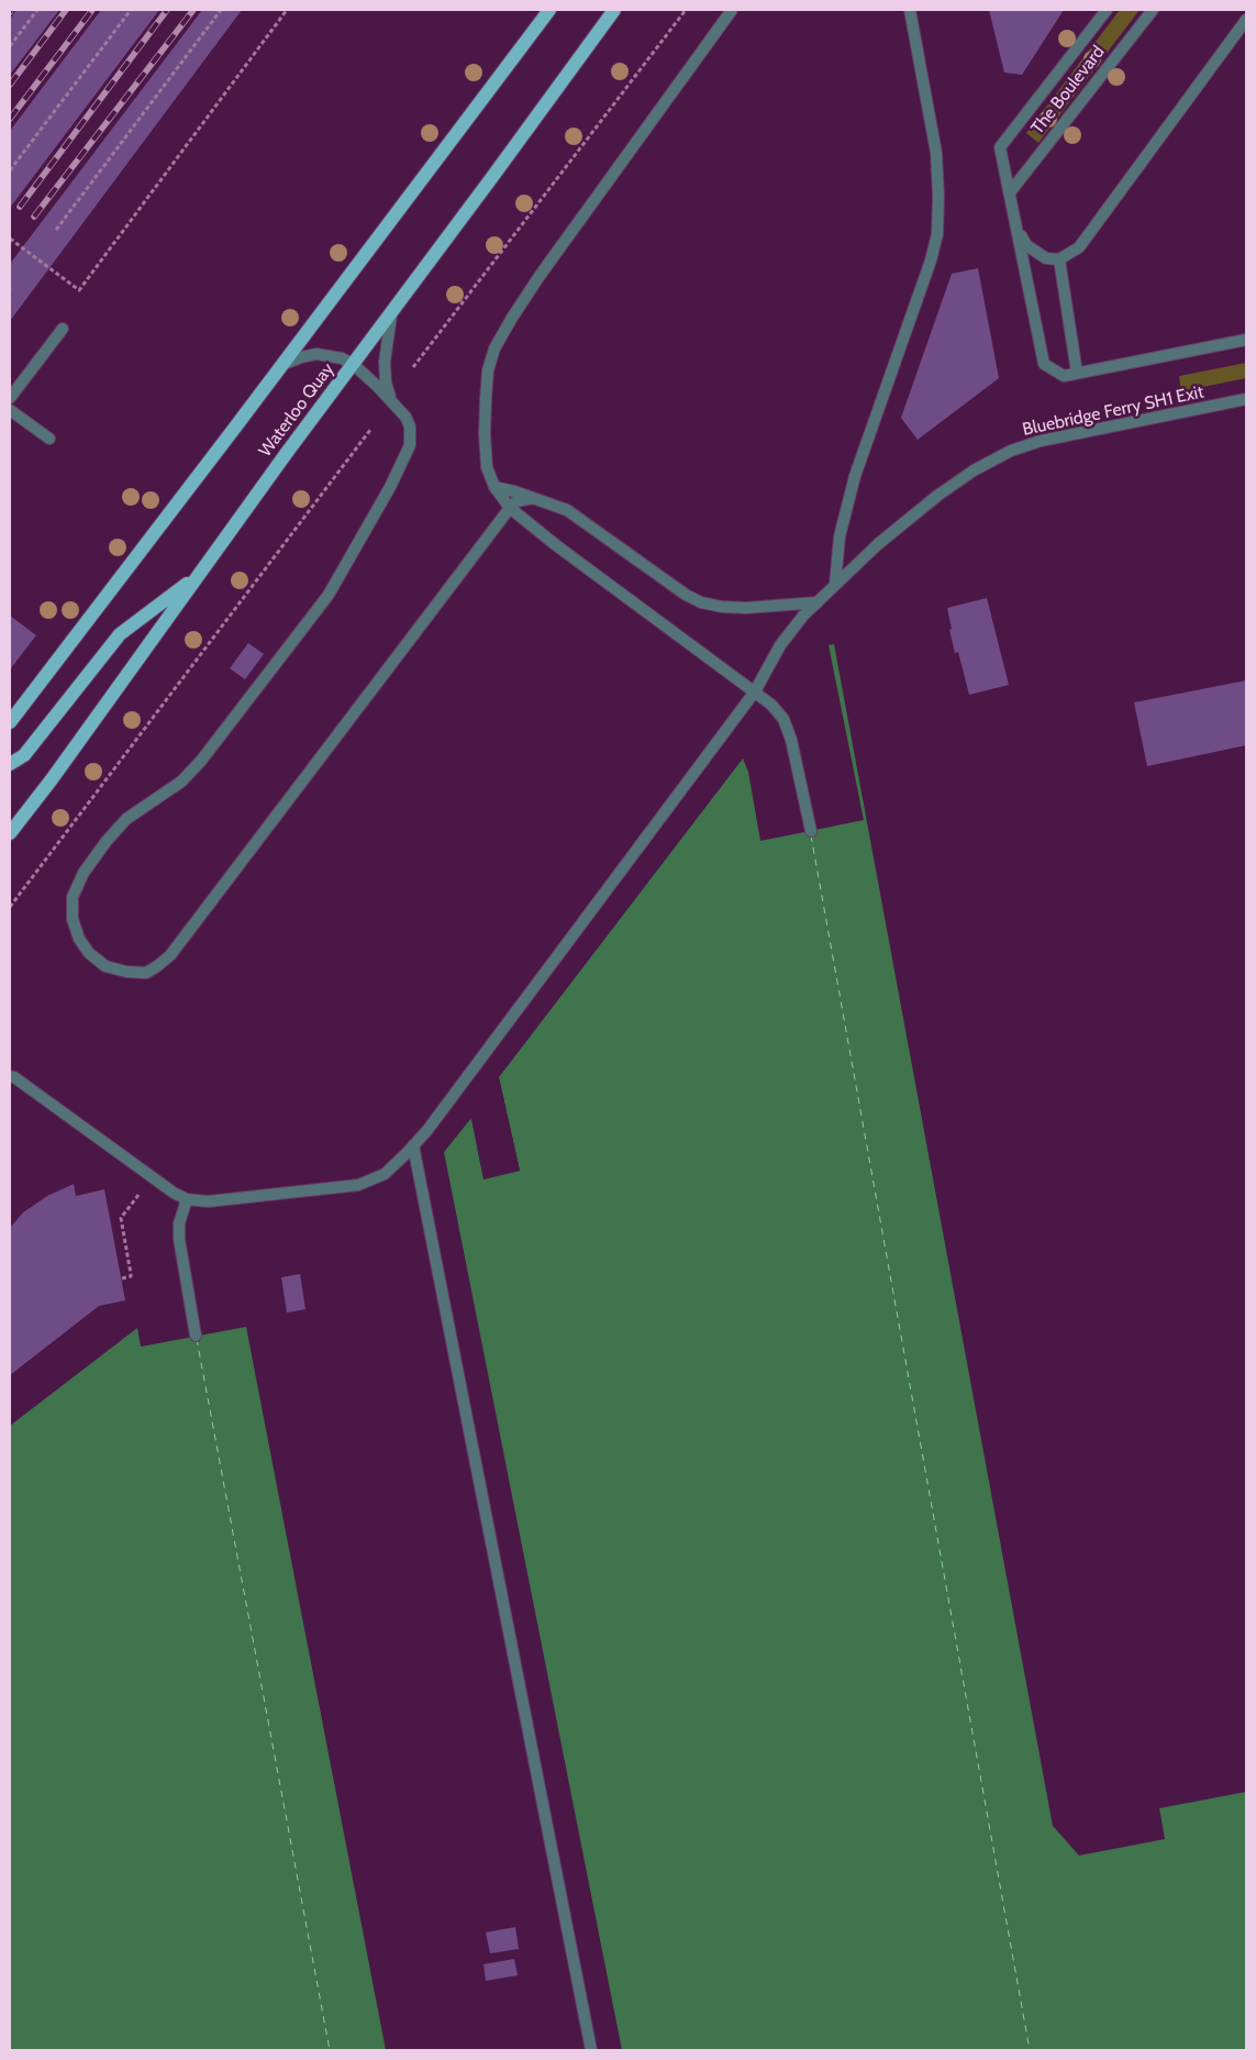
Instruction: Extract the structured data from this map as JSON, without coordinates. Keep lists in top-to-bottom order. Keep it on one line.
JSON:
{"streets":{"main road":["Waterloo Quay"],"lane":["The Boulevard","Bluebridge Ferry SH1 Exit"]}}
